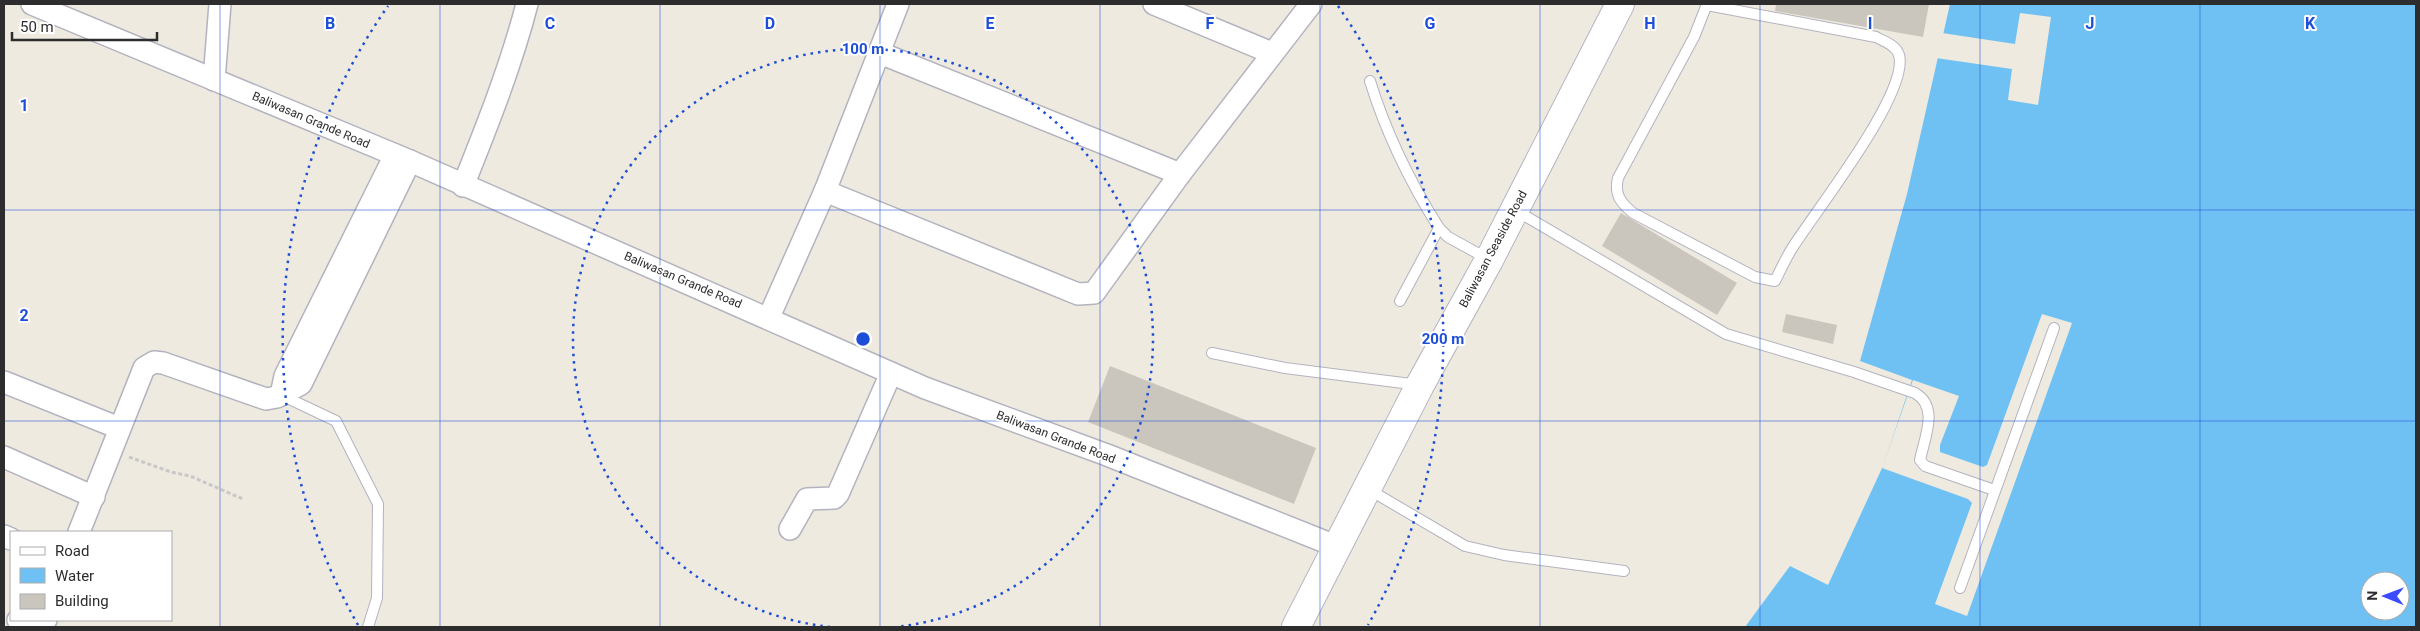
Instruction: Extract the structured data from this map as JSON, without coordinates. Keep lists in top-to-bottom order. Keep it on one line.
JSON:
{"streets":{"main road":["Baliwasan Seaside Road"],"street":["Baliwasan Grande Road"]},"crossings":[["Baliwasan Grande Road","Baliwasan Seaside Road"]],"legend":["Road","Water","Building"],"scale_bar":"50 m","north":"left","grid":{"columns":["B","C","D","E","F","G","H","I","J","K"],"rows":["1","2"]},"rings":["100 m","200 m"]}
